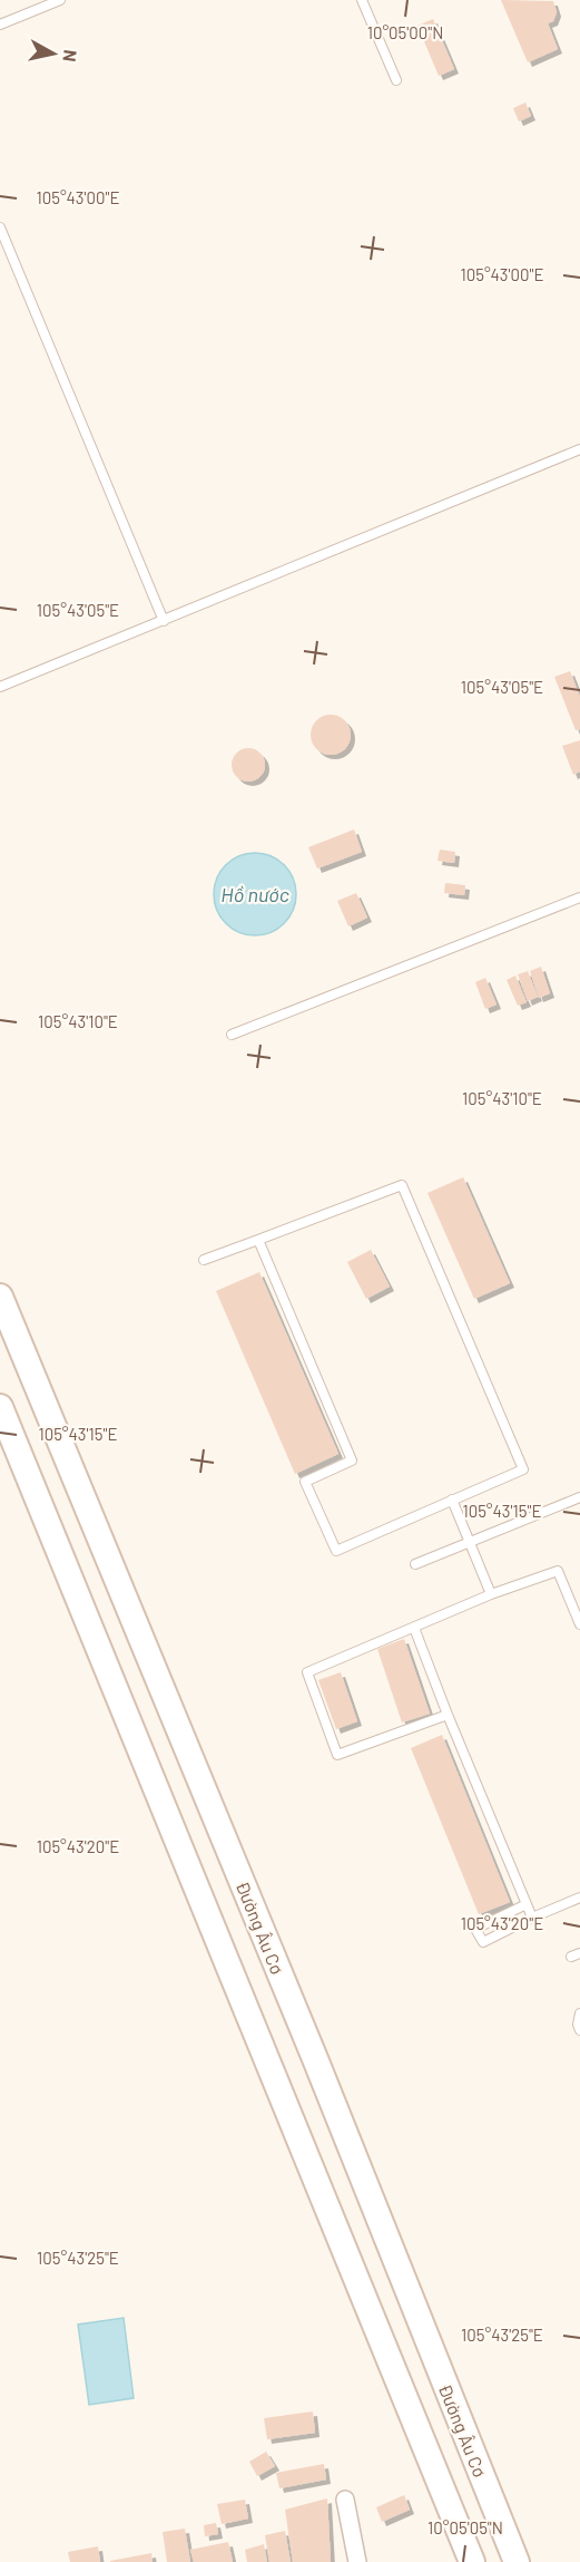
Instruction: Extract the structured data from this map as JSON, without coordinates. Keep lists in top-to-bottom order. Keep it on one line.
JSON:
{"streets":{"street":["Đường Âu Cơ"]},"water":["Hồ nước"],"north":"right","coordinates":["10°05'00\"N","105°43'00\"E","105°43'05\"E","105°43'10\"E","105°43'15\"E","105°43'20\"E","105°43'25\"E","10°05'05\"N"]}
